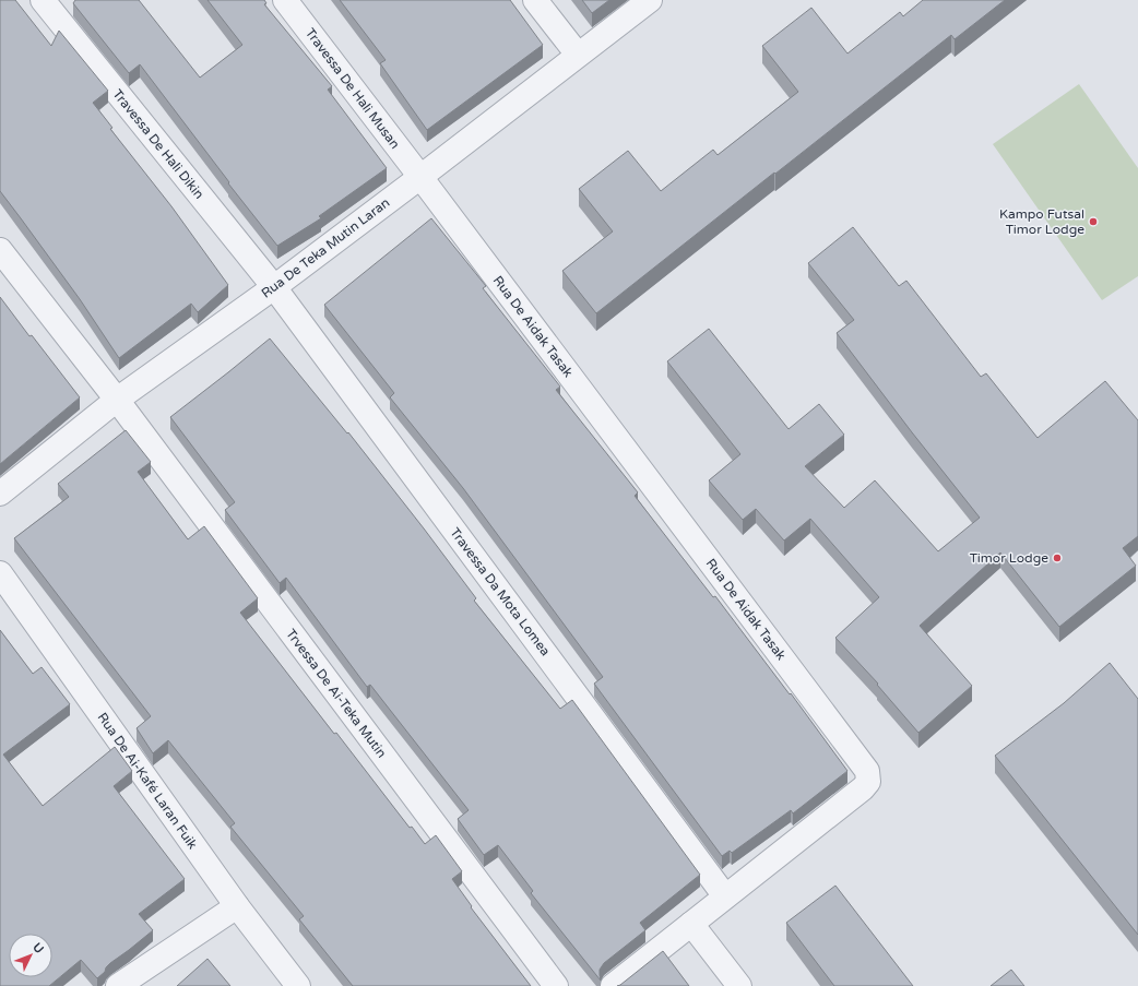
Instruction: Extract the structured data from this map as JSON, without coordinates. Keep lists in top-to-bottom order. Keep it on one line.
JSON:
{"streets":{"street":["Travessa De Hali Musan","Travessa De Hali Dikin","Rua De Teka Mutin Laran","Rua De Aidak Tasak","Travessa Da Mota Lomea","Trvessa De Ai-Teka Mutin","Rua De Ai-Kafé Laran Fuik"]},"crossings":[["Travessa De Hali Musan","Rua De Teka Mutin Laran"],["Travessa De Hali Musan","Rua De Aidak Tasak"],["Travessa De Hali Dikin","Rua De Teka Mutin Laran"],["Travessa De Hali Dikin","Travessa Da Mota Lomea"],["Rua De Teka Mutin Laran","Rua De Aidak Tasak"],["Rua De Teka Mutin Laran","Travessa Da Mota Lomea"],["Rua De Teka Mutin Laran","Trvessa De Ai-Teka Mutin"],["Rua De Aidak Tasak","Travessa Da Mota Lomea"]],"places":["Kampo Futsal Timor Lodge","Timor Lodge"],"north":"top right"}
